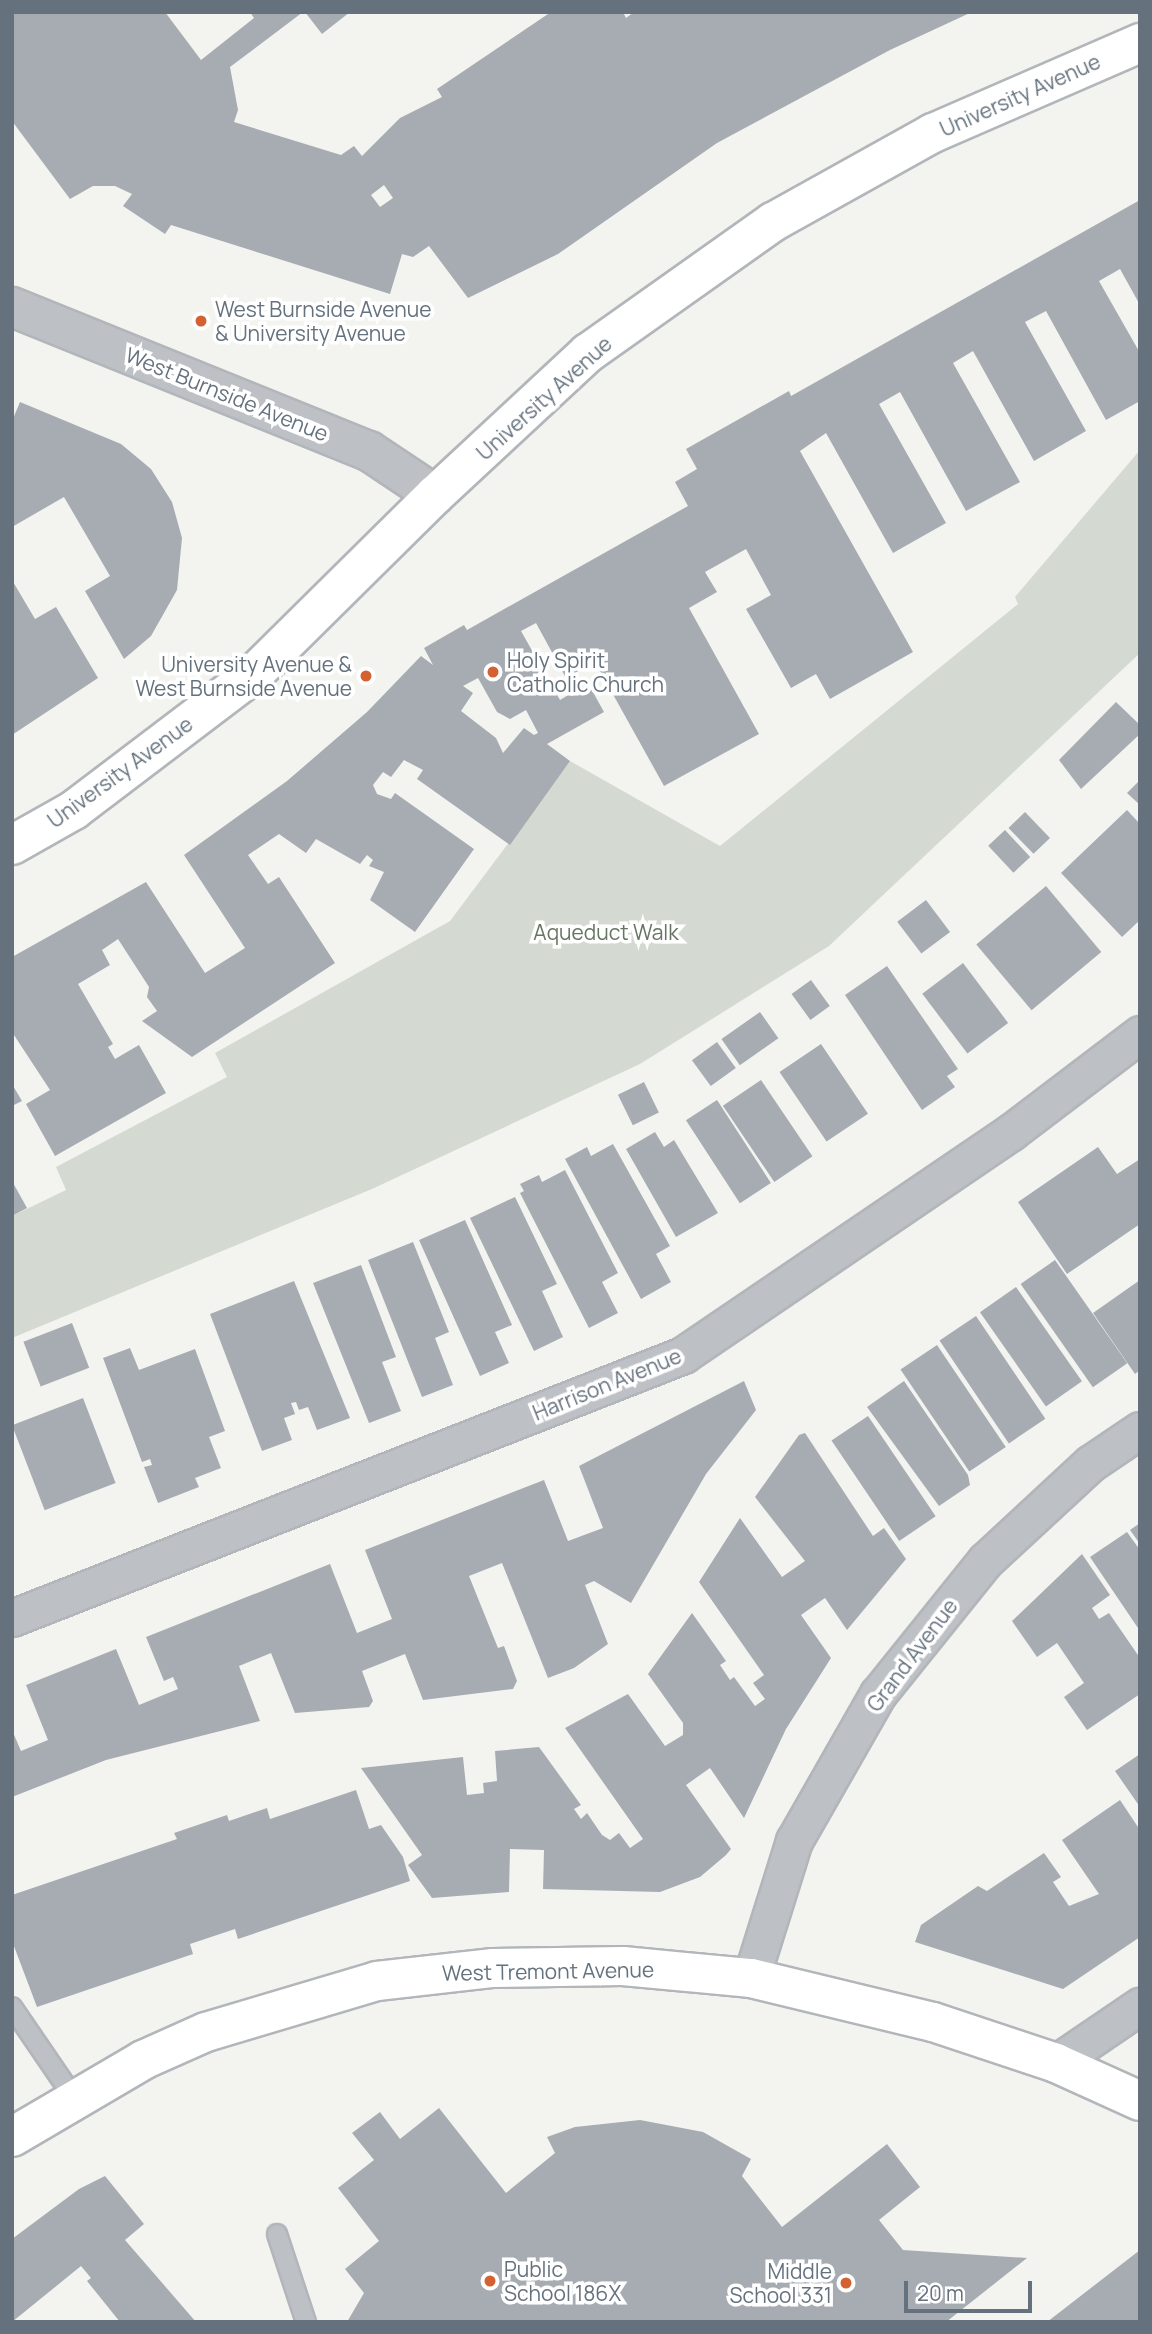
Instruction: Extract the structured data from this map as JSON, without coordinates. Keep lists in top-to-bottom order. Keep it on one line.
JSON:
{"streets":{"main road":["University Avenue","West Tremont Avenue"],"street":["West Burnside Avenue","Harrison Avenue","Grand Avenue"]},"crossings":[["University Avenue","West Burnside Avenue"],["Grand Avenue","West Tremont Avenue"]],"parks":["Aqueduct Walk"],"places":["West Burnside Avenue & University Avenue","Holy Spirit Catholic Church","University Avenue & West Burnside Avenue","Public School 186X","Middle School 331"],"scale_bar":"20 m"}
